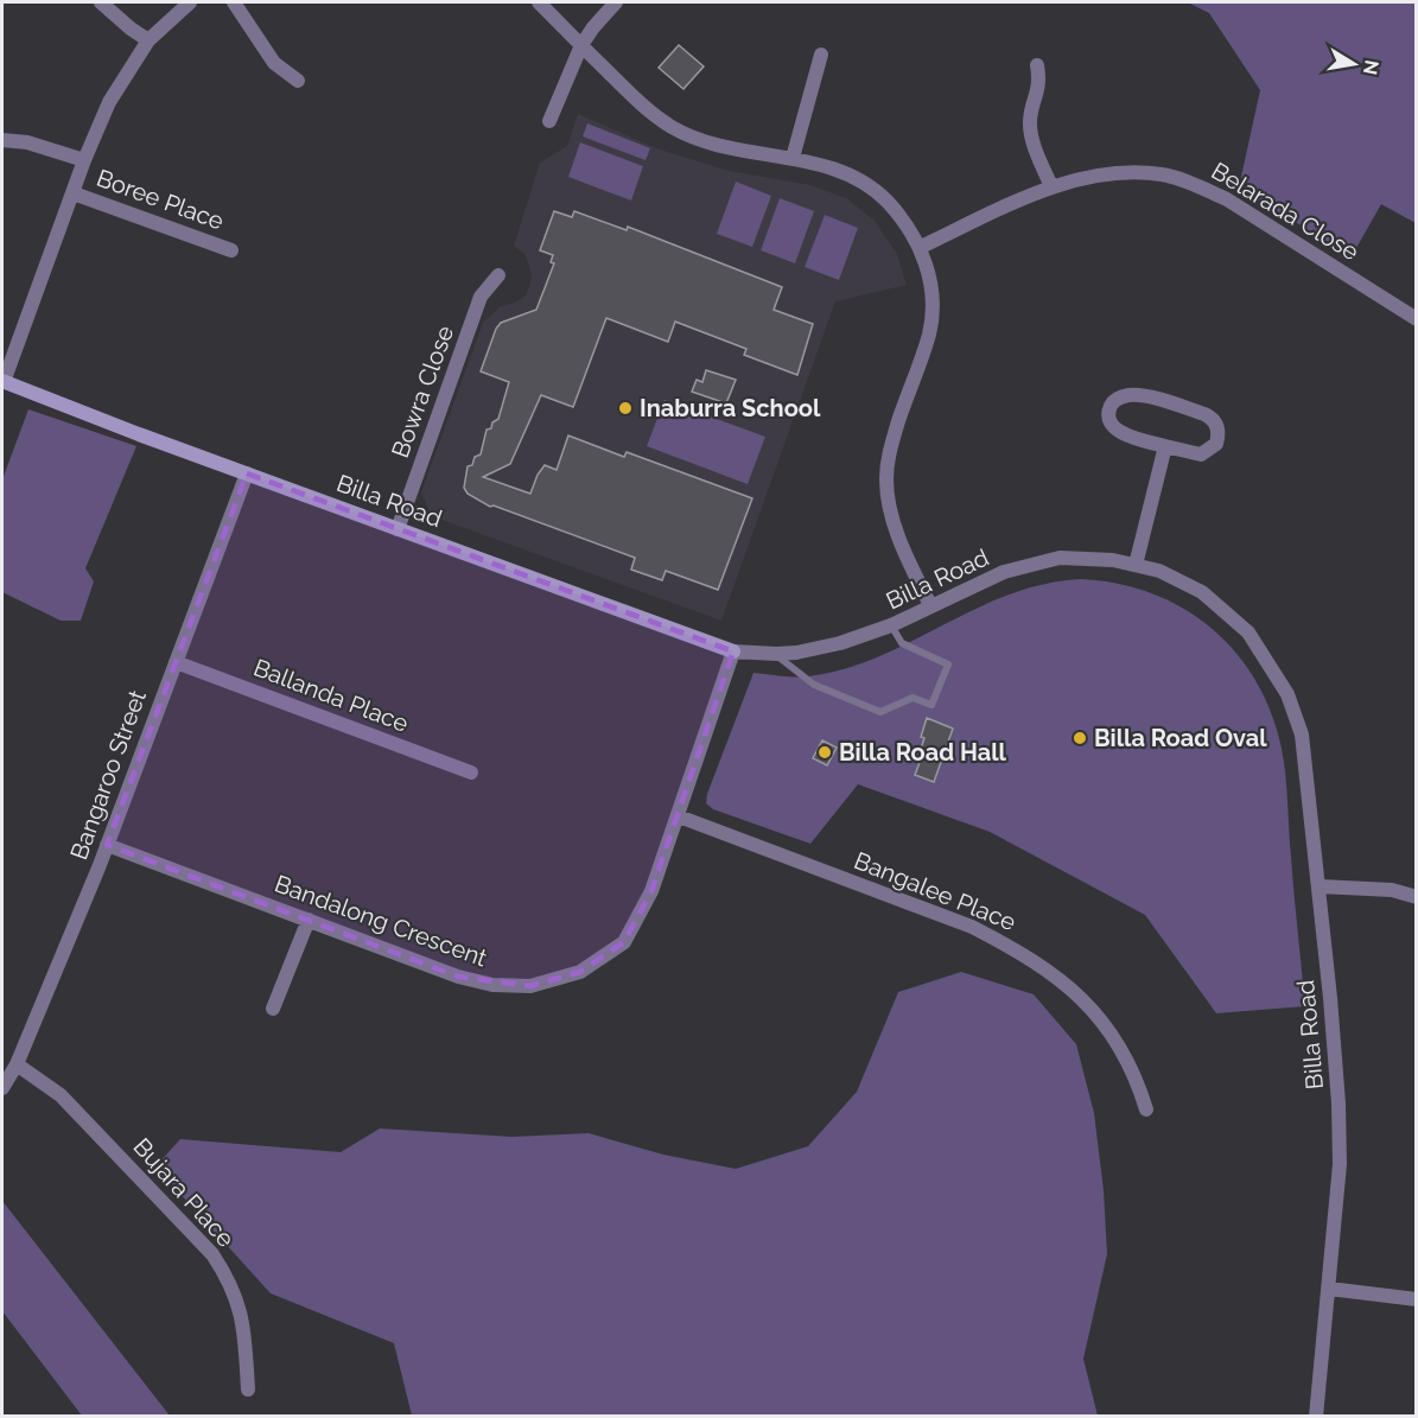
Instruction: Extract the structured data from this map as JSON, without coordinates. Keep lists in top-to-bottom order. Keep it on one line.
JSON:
{"streets":{"street":["Boree Place","Belarada Close","Bowra Close","Billa Road","Ballanda Place","Bangaroo Street","Bangalee Place","Bandalong Crescent","Bujara Place"]},"crossings":[["Bowra Close","Billa Road"],["Billa Road","Bangaroo Street"],["Billa Road","Bandalong Crescent"],["Ballanda Place","Bangaroo Street"],["Bangaroo Street","Bandalong Crescent"],["Bangaroo Street","Bujara Place"],["Bangalee Place","Bandalong Crescent"]],"places":["Inaburra School","Billa Road Oval","Billa Road Hall"],"north":"right"}
